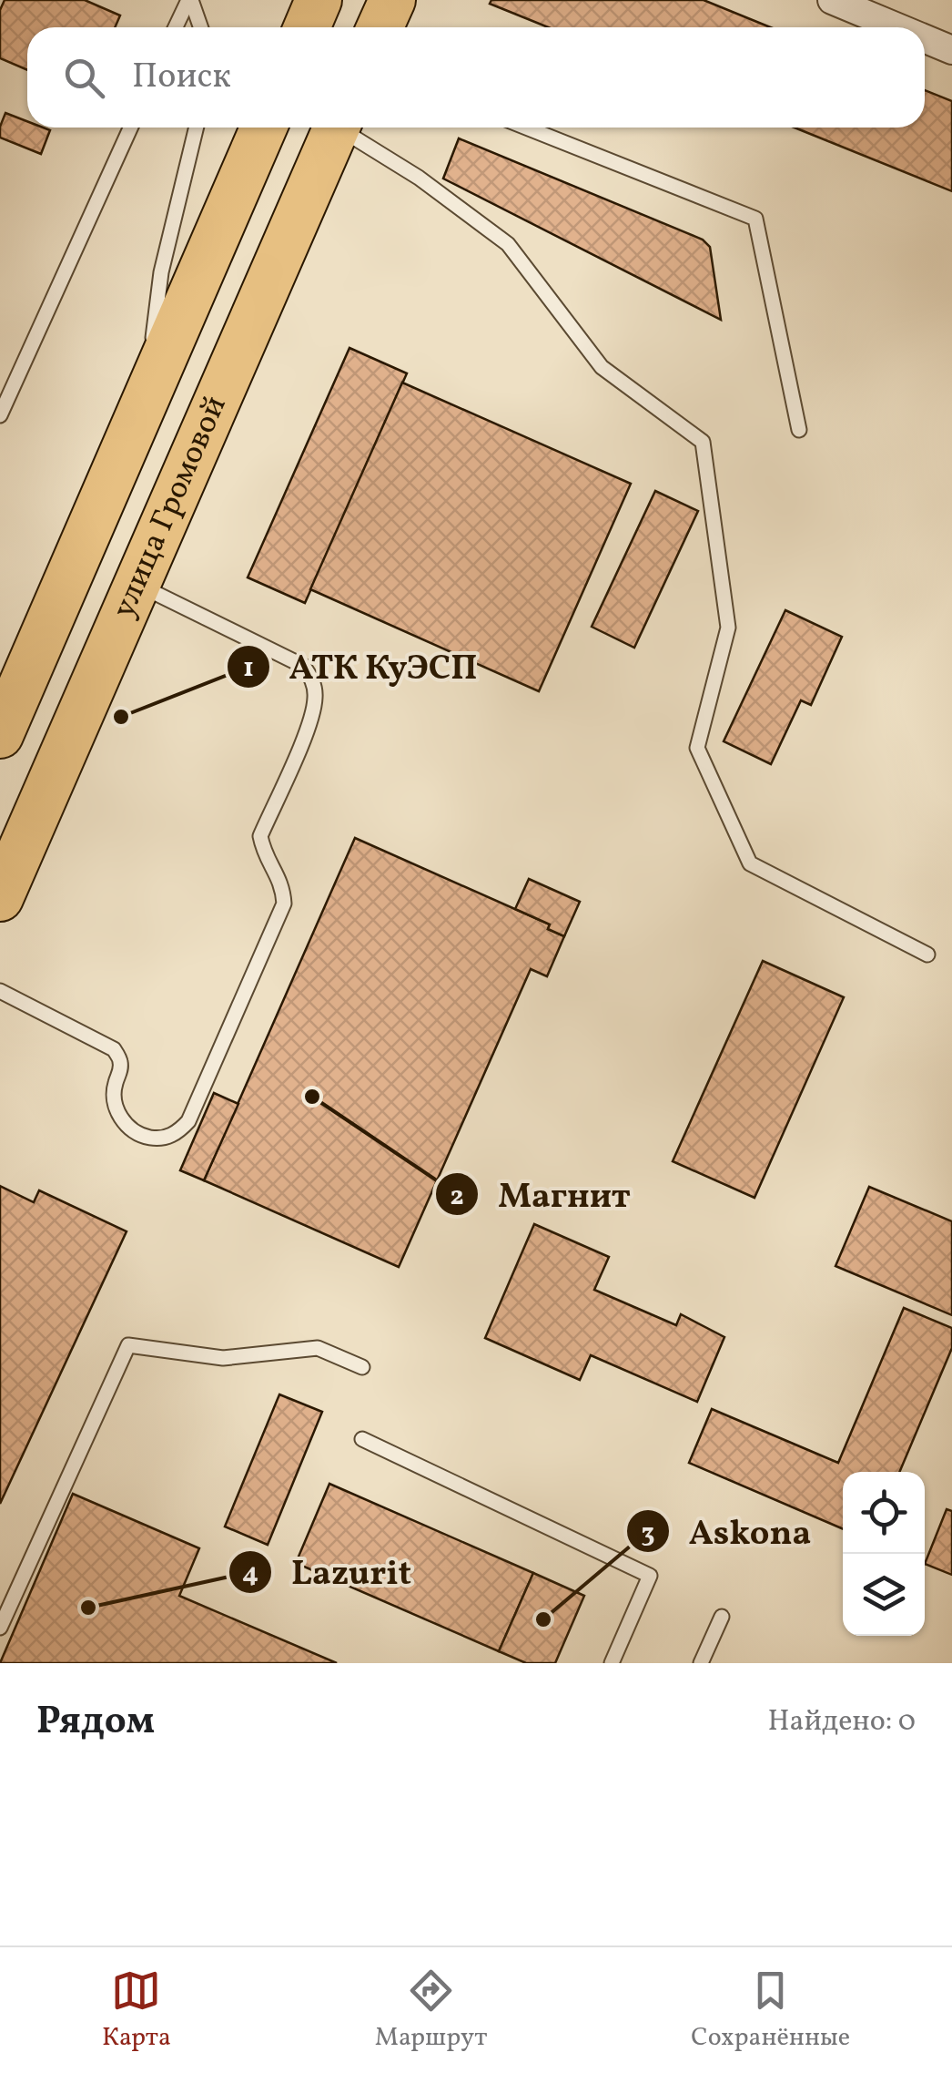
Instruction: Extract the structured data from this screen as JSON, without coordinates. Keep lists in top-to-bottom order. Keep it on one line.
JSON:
{"streets":{"main road":["улица Громовой"]},"places":["АТК КуЭСП","Магнит","Lazurit","Askona"],"page":{"search":"Поиск","heading":["Рядом","Найдено: 0"],"nav":["Карта","Маршрут","Сохранённые"]}}
